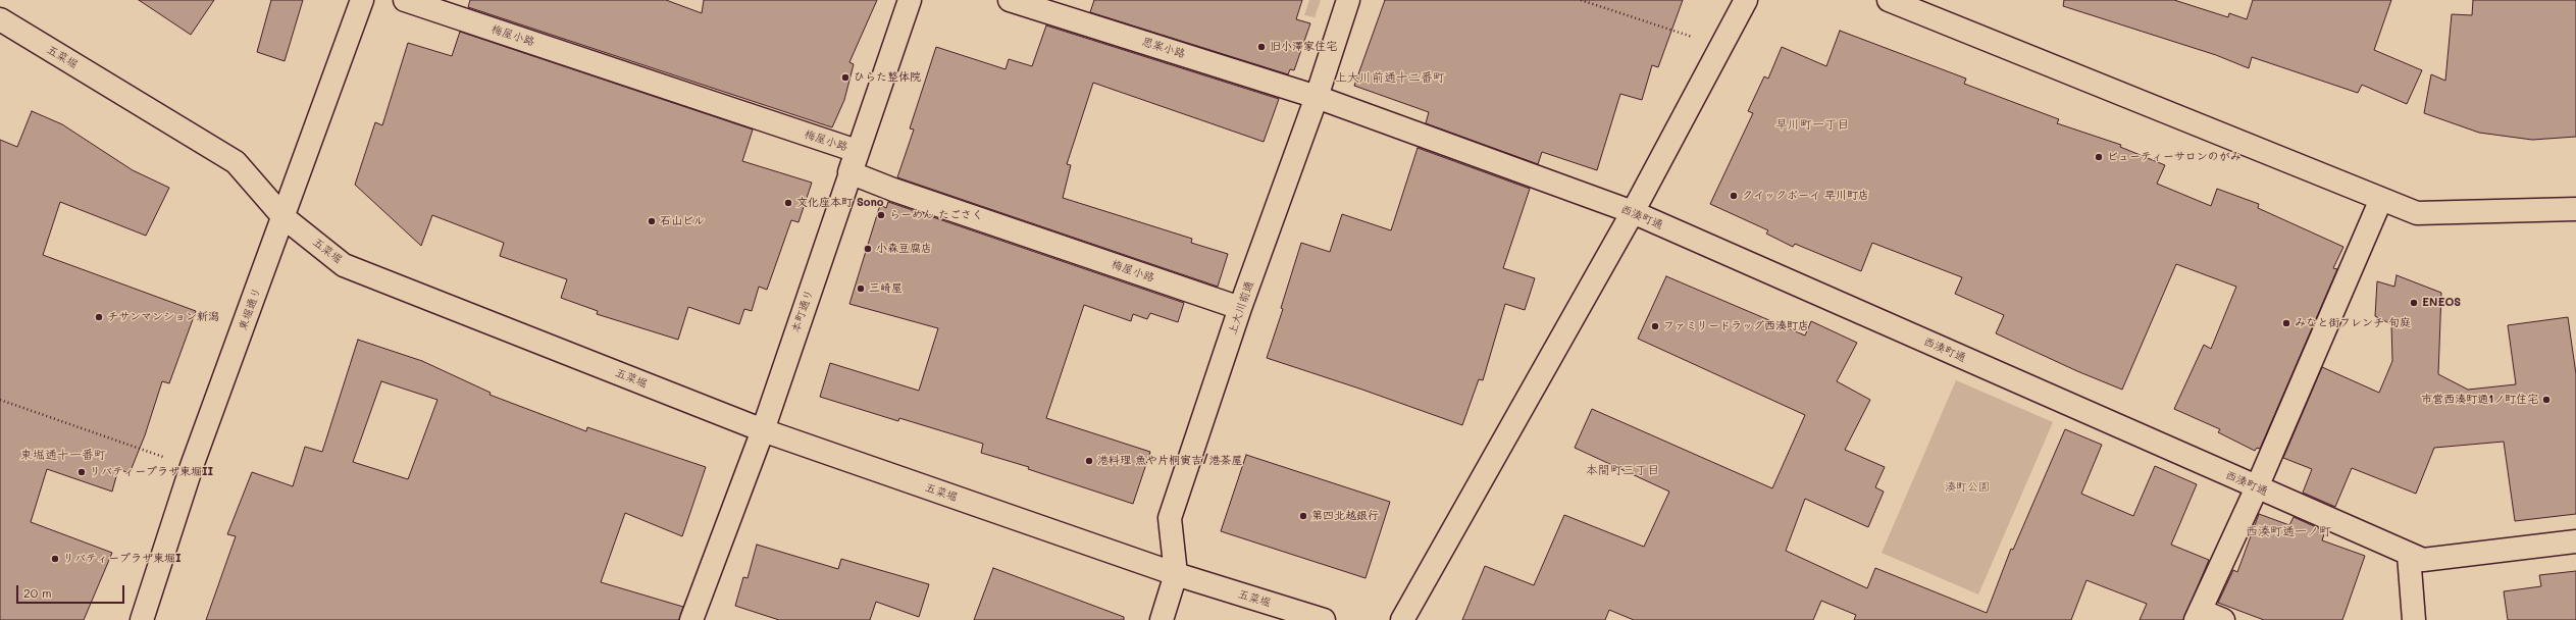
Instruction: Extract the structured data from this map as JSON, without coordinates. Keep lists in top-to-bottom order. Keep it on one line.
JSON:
{"streets":{"street":["梅屋小路","思案小路","五菜堀","西湊町通","上大川前通","東堀通り","本町通り"]},"crossings":[["梅屋小路","上大川前通"],["梅屋小路","本町通り"],["思案小路","西湊町通"],["思案小路","上大川前通"],["五菜堀","上大川前通"],["五菜堀","東堀通り"],["五菜堀","本町通り"],["西湊町通","上大川前通"]],"districts":["上大川前通十二番町","早川町一丁目","東堀通十一番町","本間町三丁目","西湊町通一ノ町"],"parks":["湊町公園"],"places":["旧小澤家住宅","ひらた整体院","ビューティーサロンのがみ","クイックボーイ 早川町店","文化座本町 Sono","らーめん たごさく","石山ビル","小森豆腐店","三崎屋","ENEOS","チサンマンション新潟","みなと街フレンチ 旬庭","ファミリードラッグ西湊町店","市営西湊町通1ノ町住宅","港料理 魚や片桐寅吉/港茶屋","リバティープラザ東堀II","第四北越銀行","リバティープラザ東堀I"],"scale_bar":"20 m"}
